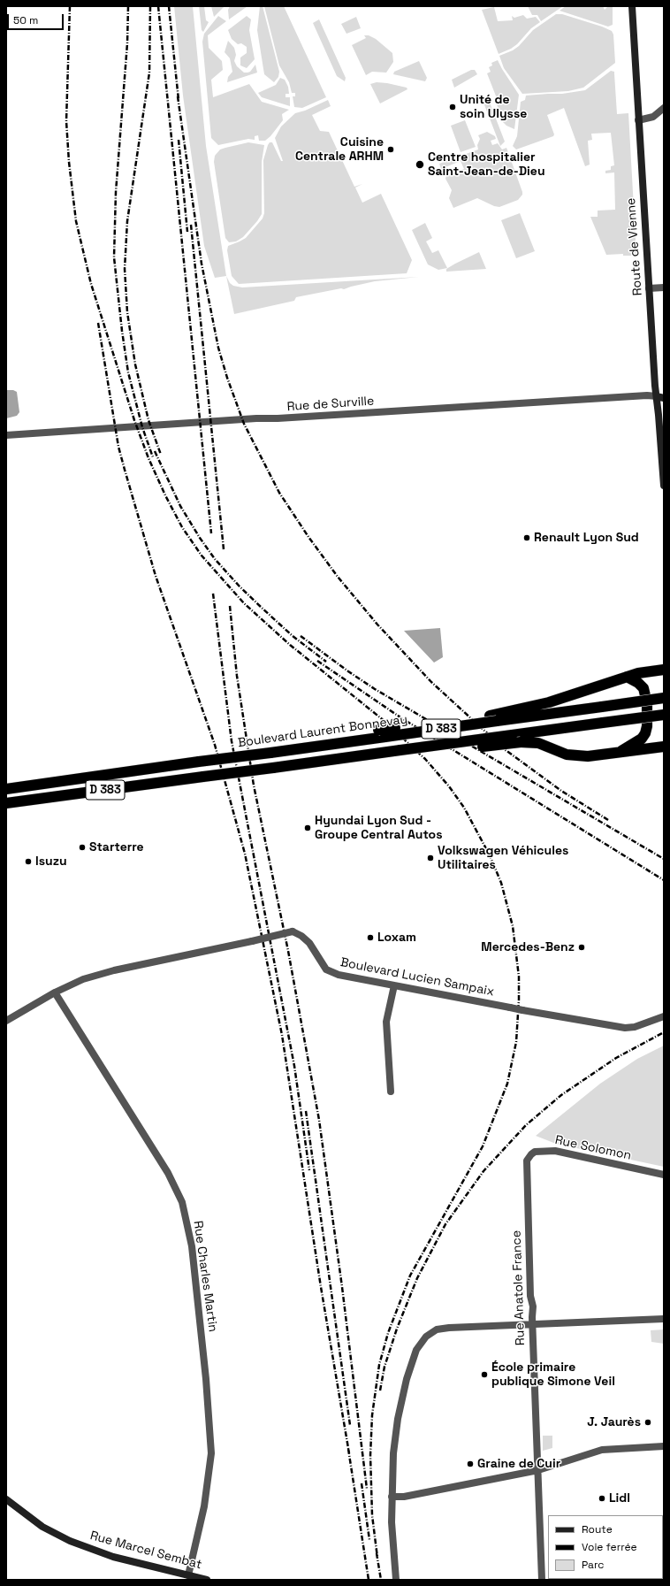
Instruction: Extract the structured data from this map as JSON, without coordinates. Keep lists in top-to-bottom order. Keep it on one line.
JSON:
{"streets":{"highway":["D 383","Boulevard Laurent Bonnevay"],"main road":["Route de Vienne","Rue Marcel Sembat"],"street":["Rue de Surville","Boulevard Lucien Sampaix","Rue Solomon","Rue Charles Martin","Rue Anatole France"]},"crossings":[["Route de Vienne","Rue de Surville"],["Boulevard Lucien Sampaix","Rue Charles Martin"],["Rue Solomon","Rue Anatole France"],["Rue Charles Martin","Rue Marcel Sembat"]],"places":["Unité de soin Ulysse","Cuisine Centrale ARHM","Centre hospitalier Saint-Jean-de-Dieu","Renault Lyon Sud","Hyundai Lyon Sud - Groupe Central Autos","Starterre","Volkswagen Véhicules Utilitaires","Isuzu","Loxam","Mercedes-Benz","École primaire publique Simone Veil","J. Jaurès","Graine de Cuir","Lidl"],"legend":["Route","Voie ferrée","Parc"],"scale_bar":"50 m"}
